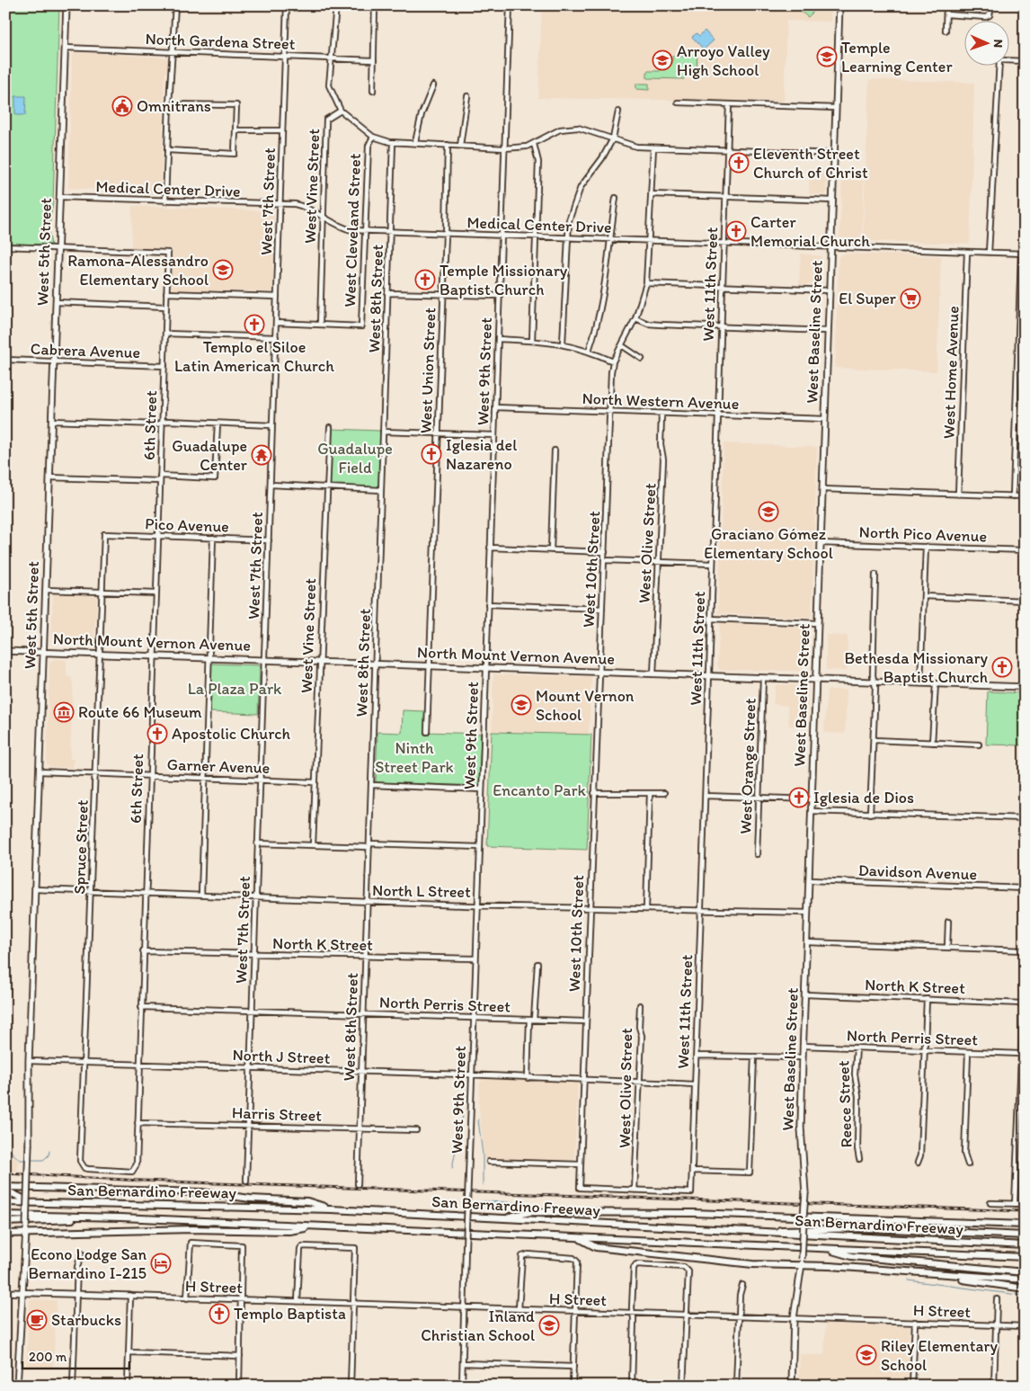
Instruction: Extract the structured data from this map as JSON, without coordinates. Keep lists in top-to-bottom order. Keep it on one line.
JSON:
{"streets":{"highway":["San Bernardino Freeway"],"main road":["West 5th Street","West Baseline Street","North Mount Vernon Avenue"],"street":["North Gardena Street","West Vine Street","Medical Center Drive","West 7th Street","West Cleveland Street","West 11th Street","West 8th Street","Cabrera Avenue","West Union Street","West 9th Street","West Home Avenue","North Western Avenue","6th Street","Pico Avenue","North Pico Avenue","West Olive Street","West 10th Street","Garner Avenue","West Orange Street","Spruce Street","Davidson Avenue","North L Street","North K Street","North Perris Street","North J Street","Reece Street","Harris Street","H Street"]},"crossings":[["North Gardena Street","West 7th Street"],["North Gardena Street","West 5th Street"],["West Vine Street","Medical Center Drive"],["West Vine Street","West Cleveland Street"],["West Vine Street","North Mount Vernon Avenue"],["West Vine Street","Garner Avenue"],["Medical Center Drive","West 7th Street"],["Medical Center Drive","West Cleveland Street"],["Medical Center Drive","West 5th Street"],["Medical Center Drive","West 11th Street"],["Medical Center Drive","West 8th Street"],["Medical Center Drive","West Baseline Street"],["Medical Center Drive","West Union Street"],["Medical Center Drive","West 9th Street"],["Medical Center Drive","West Home Avenue"],["Medical Center Drive","West 10th Street"],["West 7th Street","Pico Avenue"],["West 7th Street","North Mount Vernon Avenue"],["West 7th Street","Garner Avenue"],["West 7th Street","North L Street"],["West 7th Street","North K Street"],["West 7th Street","North Perris Street"],["West 7th Street","North J Street"],["West 7th Street","Harris Street"],["West 5th Street","Cabrera Avenue"],["West 5th Street","6th Street"],["West 5th Street","North Mount Vernon Avenue"],["West 5th Street","Garner Avenue"],["West 5th Street","North L Street"],["West 5th Street","North J Street"],["West 11th Street","North Western Avenue"],["West 11th Street","West Olive Street"],["West 11th Street","West 10th Street"],["West 11th Street","North Mount Vernon Avenue"],["West 11th Street","North L Street"],["West 11th Street","North J Street"],["West 8th Street","North Mount Vernon Avenue"],["West 8th Street","North L Street"],["West 8th Street","North K Street"],["West 8th Street","North Perris Street"],["West 8th Street","North J Street"],["West 8th Street","Harris Street"],["West Baseline Street","North Western Avenue"],["West Baseline Street","North Pico Avenue"],["West Baseline Street","North Mount Vernon Avenue"],["West Baseline Street","Davidson Avenue"],["West Baseline Street","North L Street"],["West Baseline Street","North K Street"],["West Baseline Street","North Perris Street"],["West Baseline Street","H Street"],["Cabrera Avenue","6th Street"],["West Union Street","North Mount Vernon Avenue"],["West 9th Street","North Western Avenue"],["West 9th Street","North Mount Vernon Avenue"],["West 9th Street","North L Street"],["West 9th Street","North K Street"],["West 9th Street","North Perris Street"],["West 9th Street","North J Street"],["West 9th Street","H Street"],["North Western Avenue","West Olive Street"],["North Western Avenue","West 10th Street"],["6th Street","Pico Avenue"],["6th Street","North Mount Vernon Avenue"],["6th Street","Garner Avenue"],["6th Street","Spruce Street"],["6th Street","North L Street"],["6th Street","North K Street"],["6th Street","North Perris Street"],["6th Street","North J Street"],["6th Street","Harris Street"],["Pico Avenue","Spruce Street"],["West Olive Street","West 10th Street"],["West Olive Street","North Mount Vernon Avenue"],["West Olive Street","North J Street"],["West 10th Street","North Mount Vernon Avenue"],["West 10th Street","North L Street"],["West 10th Street","North Perris Street"],["West 10th Street","North J Street"],["North Mount Vernon Avenue","West Orange Street"],["North Mount Vernon Avenue","Spruce Street"],["Garner Avenue","Spruce Street"],["Spruce Street","North L Street"],["Spruce Street","North J Street"],["North Perris Street","Reece Street"]],"parks":["Guadalupe Field","La Plaza Park","Ninth Street Park","Encanto Park"],"places":{"school or university":["Temple Learning Center","Arroyo Valley High School","Ramona-Alessandro Elementary School","Graciano Gómez Elementary School","Mount Vernon School","Inland Christian School","Riley Elementary School"],"public building":["Omnitrans"],"church":["Eleventh Street Church of Christ","Carter Memorial Church","Temple Missionary Baptist Church","Templo el Siloe Latin American Church","Iglesia del Nazareno","Bethesda Missionary Baptist Church","Apostolic Church","Iglesia de Dios","Templo Baptista"],"supermarket":["El Super"],"temple":["Guadalupe Center"],"museum":["Route 66 Museum"],"hotel":["Econo Lodge San Bernardino I-215"],"cafe":["Starbucks"]},"scale_bar":"200 m","north":"right"}
